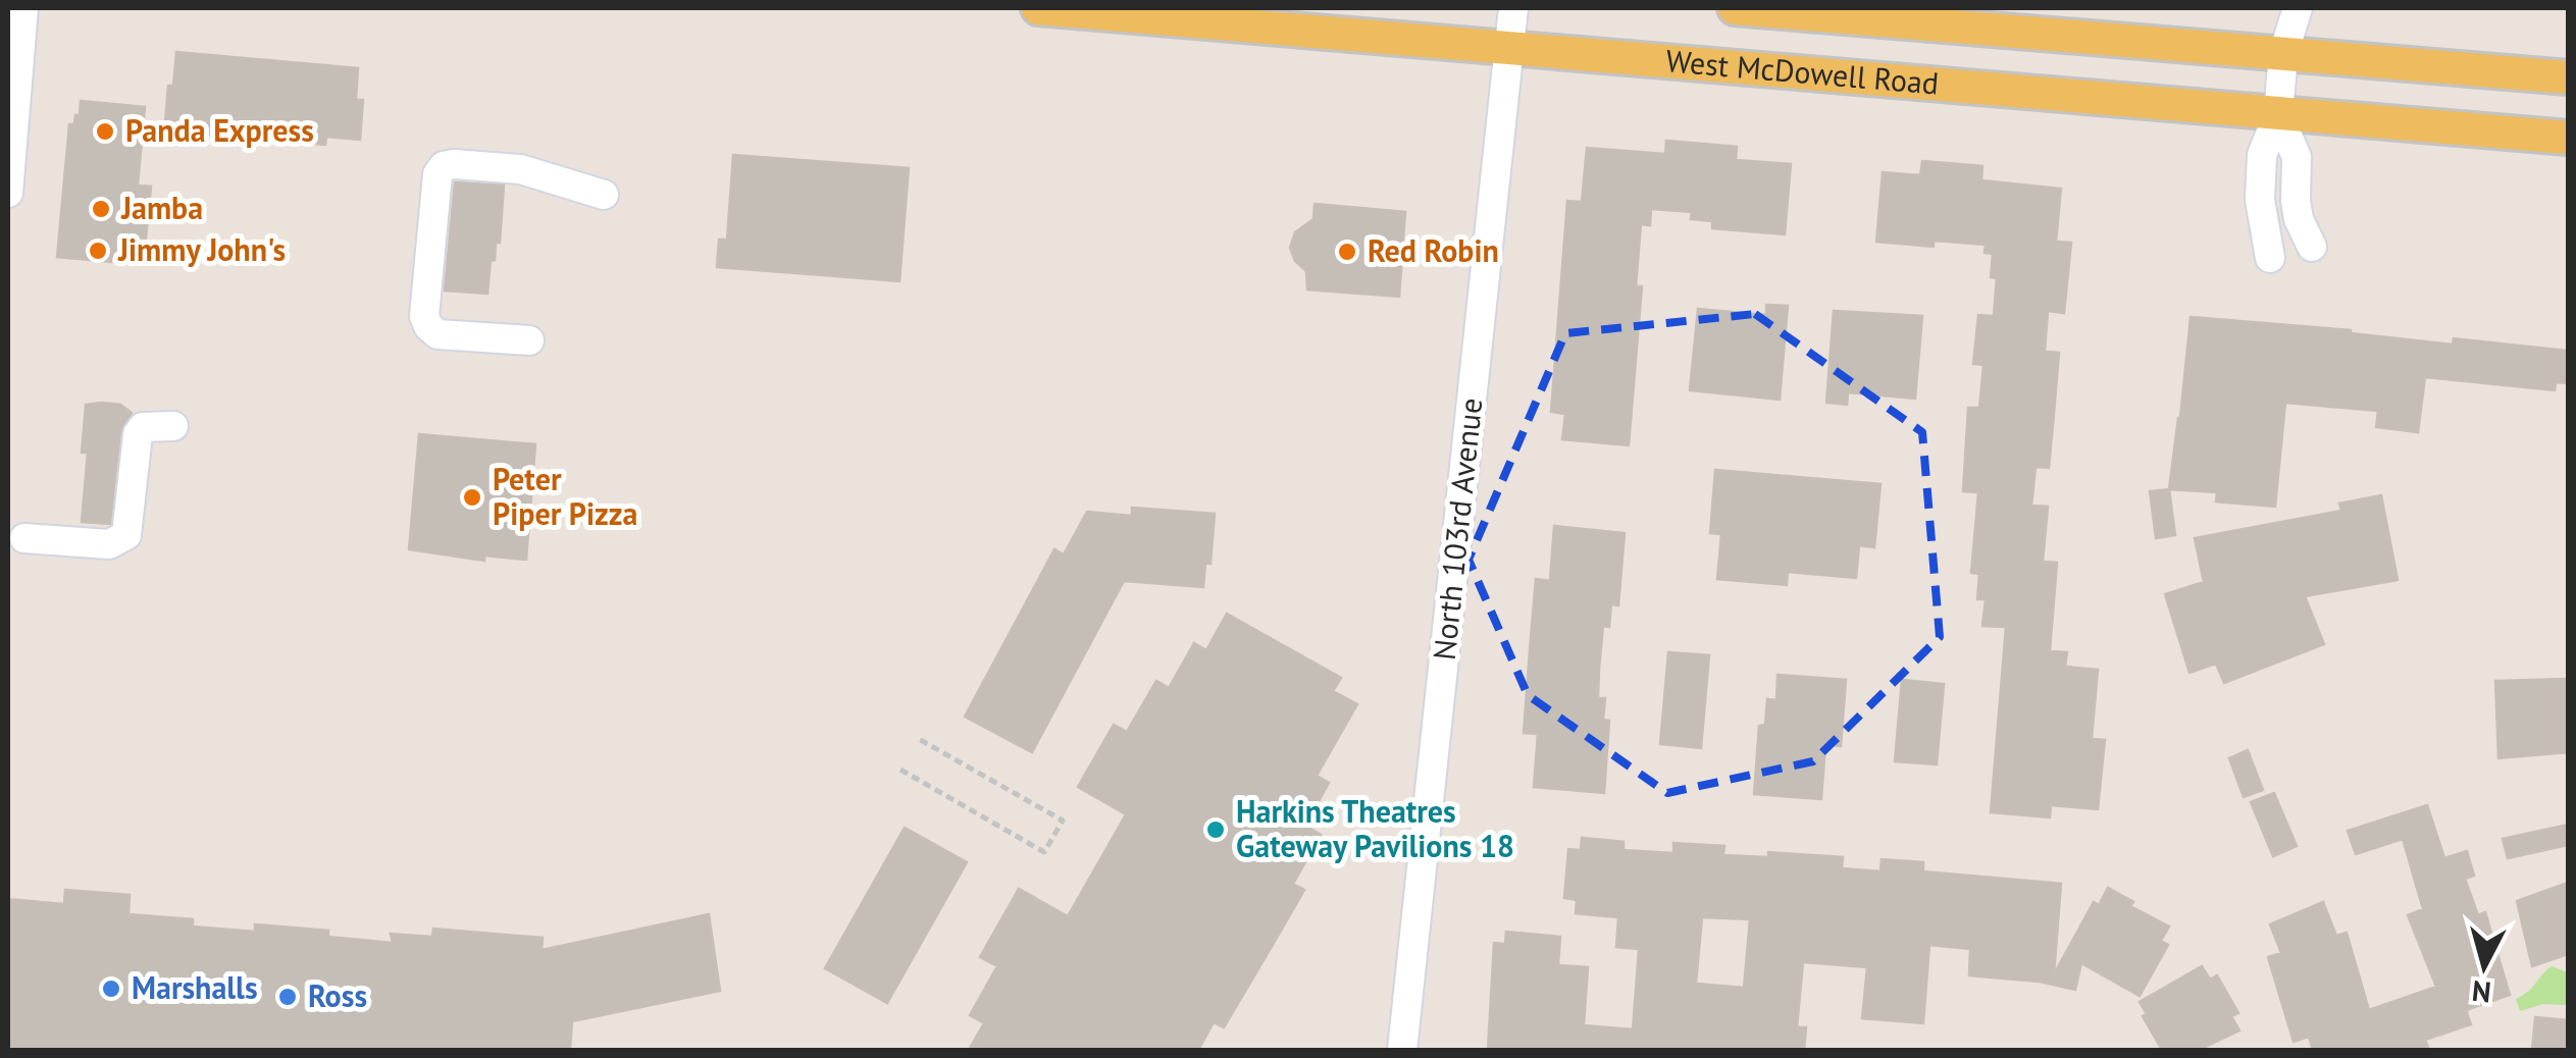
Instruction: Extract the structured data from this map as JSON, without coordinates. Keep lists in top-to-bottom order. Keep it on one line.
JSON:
{"streets":{"main road":["West McDowell Road"],"street":["North 103rd Avenue"]},"crossings":[["West McDowell Road","North 103rd Avenue"]],"places":["Panda Express","Jamba","Jimmy John's","Red Robin","Peter Piper Pizza","Harkins Theatres Gateway Pavilions 18","Marshalls","Ross"],"north":"bottom"}
